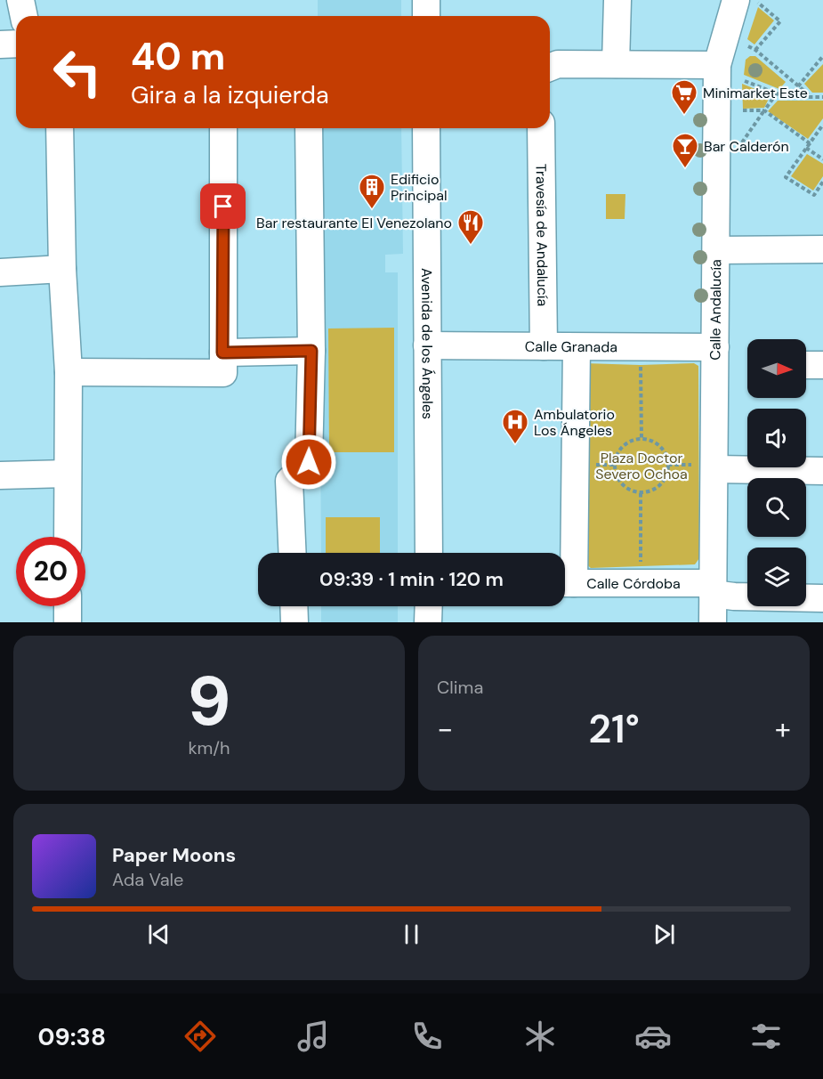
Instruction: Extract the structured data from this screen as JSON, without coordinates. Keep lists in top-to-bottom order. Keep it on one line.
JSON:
{"streets":{"street":["Travesía de Andalucía","Calle Andalucía","Avenida de los Ángeles","Calle Granada","Calle Córdoba"]},"crossings":[["Travesía de Andalucía","Calle Granada"],["Calle Andalucía","Calle Granada"],["Calle Andalucía","Calle Córdoba"],["Avenida de los Ángeles","Calle Granada"]],"parks":["Plaza Doctor Severo Ochoa"],"places":{"supermarket":["Minimarket Este"],"bar":["Bar Calderón"],"building":["Edificio Principal"],"restaurant":["Bar restaurante El Venezolano"],"hospital":["Ambulatorio Los Ángeles"]},"north":"right","page":{"turn":["40 m","Gira a la izquierda"],"limit":"20","trip":"09:39 · 1 min · 120 m","tile":[["9","km/h"],"Clima"],"heat":["−","21°","+"],"song":["Paper Moons","Ada Vale"],"tabs":"09:38"}}
